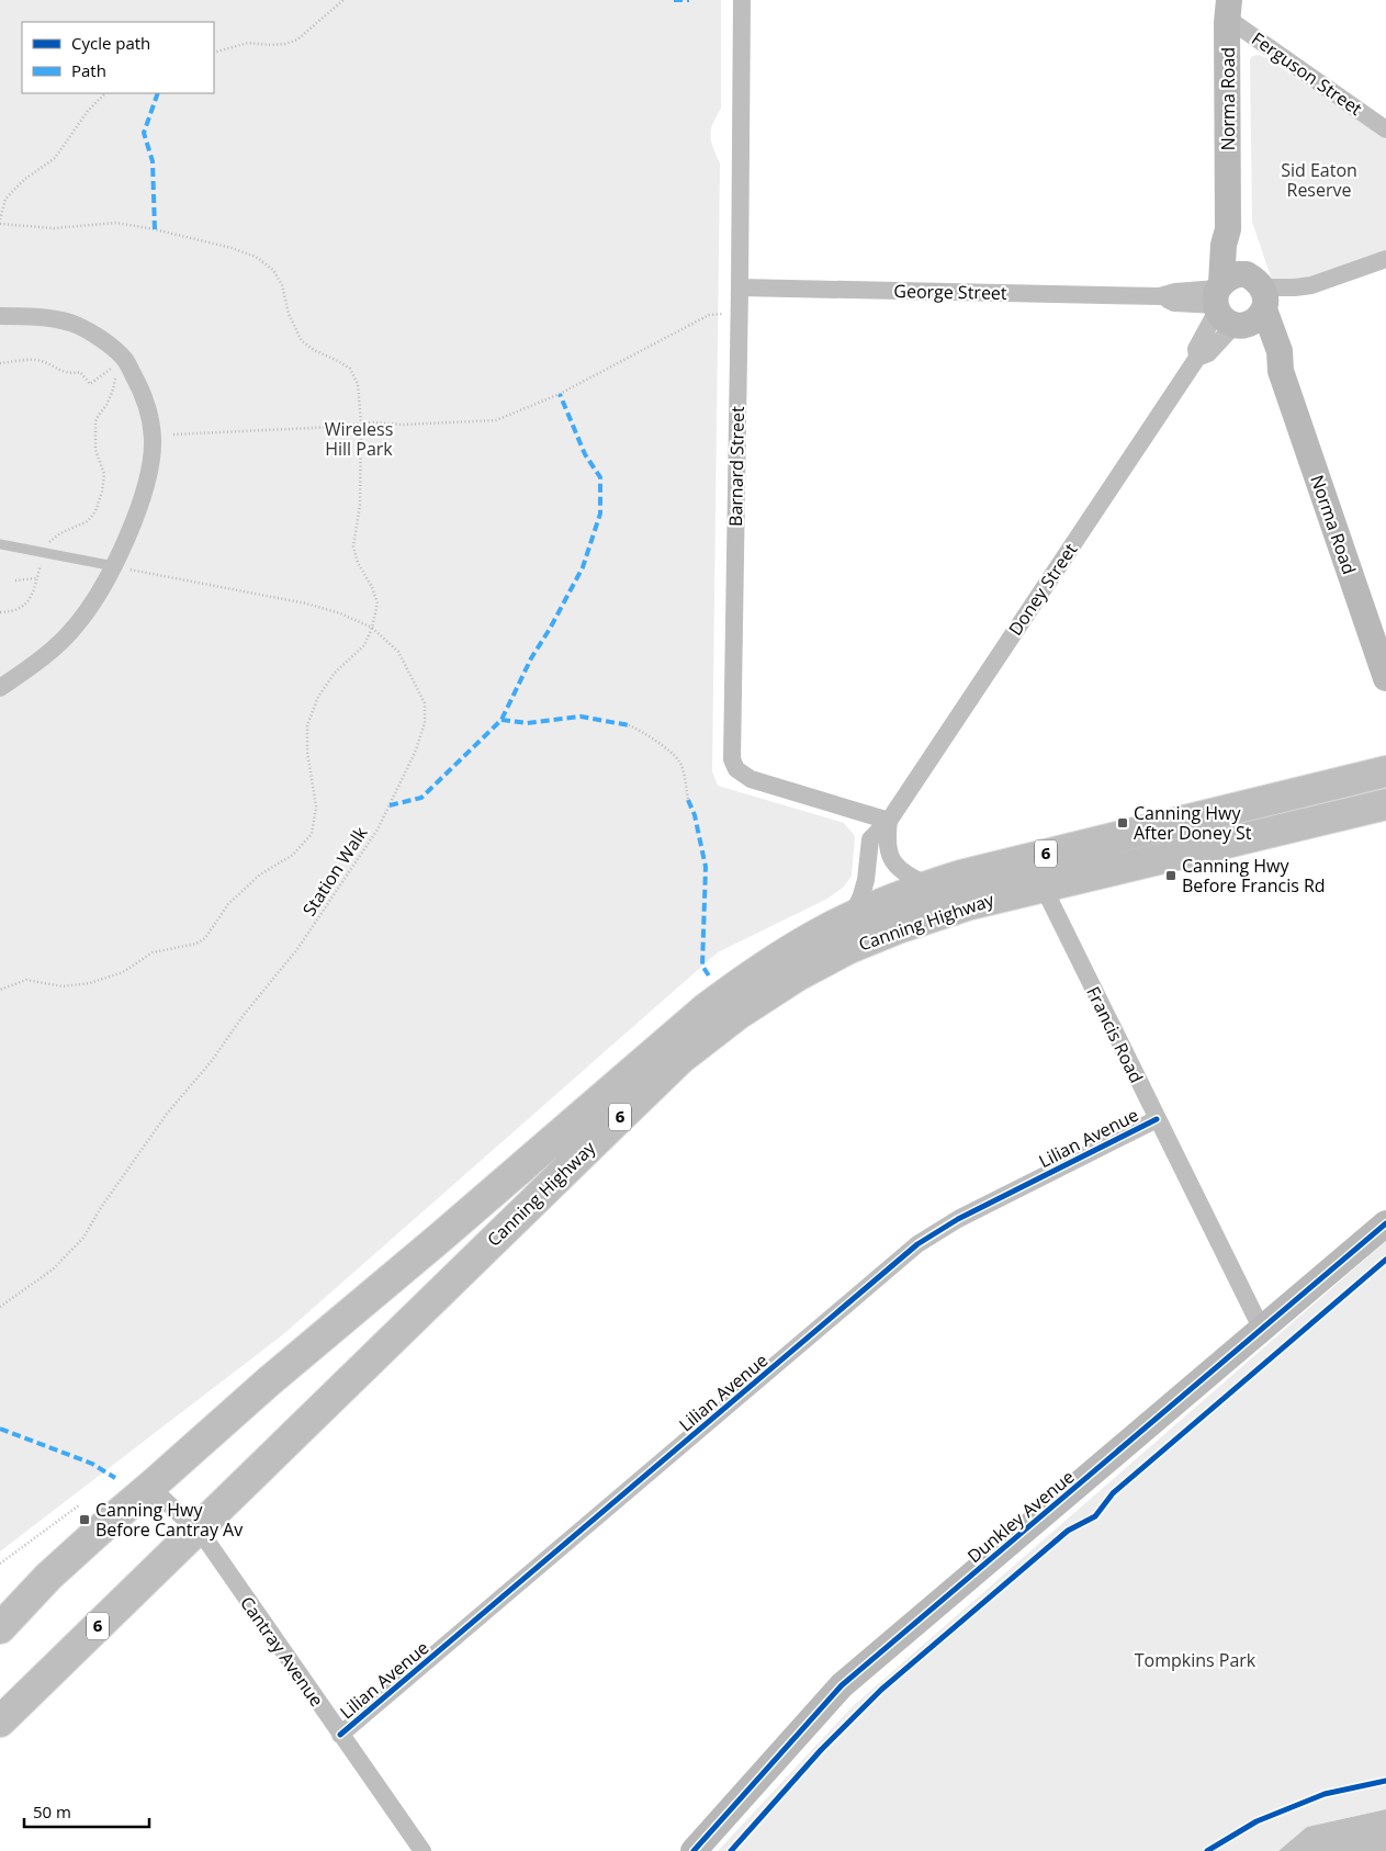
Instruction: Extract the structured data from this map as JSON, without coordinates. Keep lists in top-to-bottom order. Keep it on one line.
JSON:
{"streets":{"highway":["6","Canning Highway"],"street":["Ferguson Street","Norma Road","George Street","Barnard Street","Doney Street","Francis Road","Lilian Avenue","Dunkley Avenue","Cantray Avenue"],"path":["Station Walk"]},"crossings":[["Ferguson Street","Norma Road"],["Norma Road","George Street"],["Norma Road","Doney Street"],["George Street","Barnard Street"],["George Street","Doney Street"],["Barnard Street","Doney Street"],["Doney Street","Canning Highway"],["Canning Highway","Francis Road"],["Canning Highway","Cantray Avenue"],["Francis Road","Lilian Avenue"],["Francis Road","Dunkley Avenue"],["Lilian Avenue","Cantray Avenue"]],"parks":["Sid Eaton Reserve","Wireless Hill Park","Tompkins Park"],"places":{"transit":["Canning Hwy After Doney St","Canning Hwy Before Francis Rd","Canning Hwy Before Cantray Av"]},"legend":["Cycle path","Path"],"scale_bar":"50 m"}
